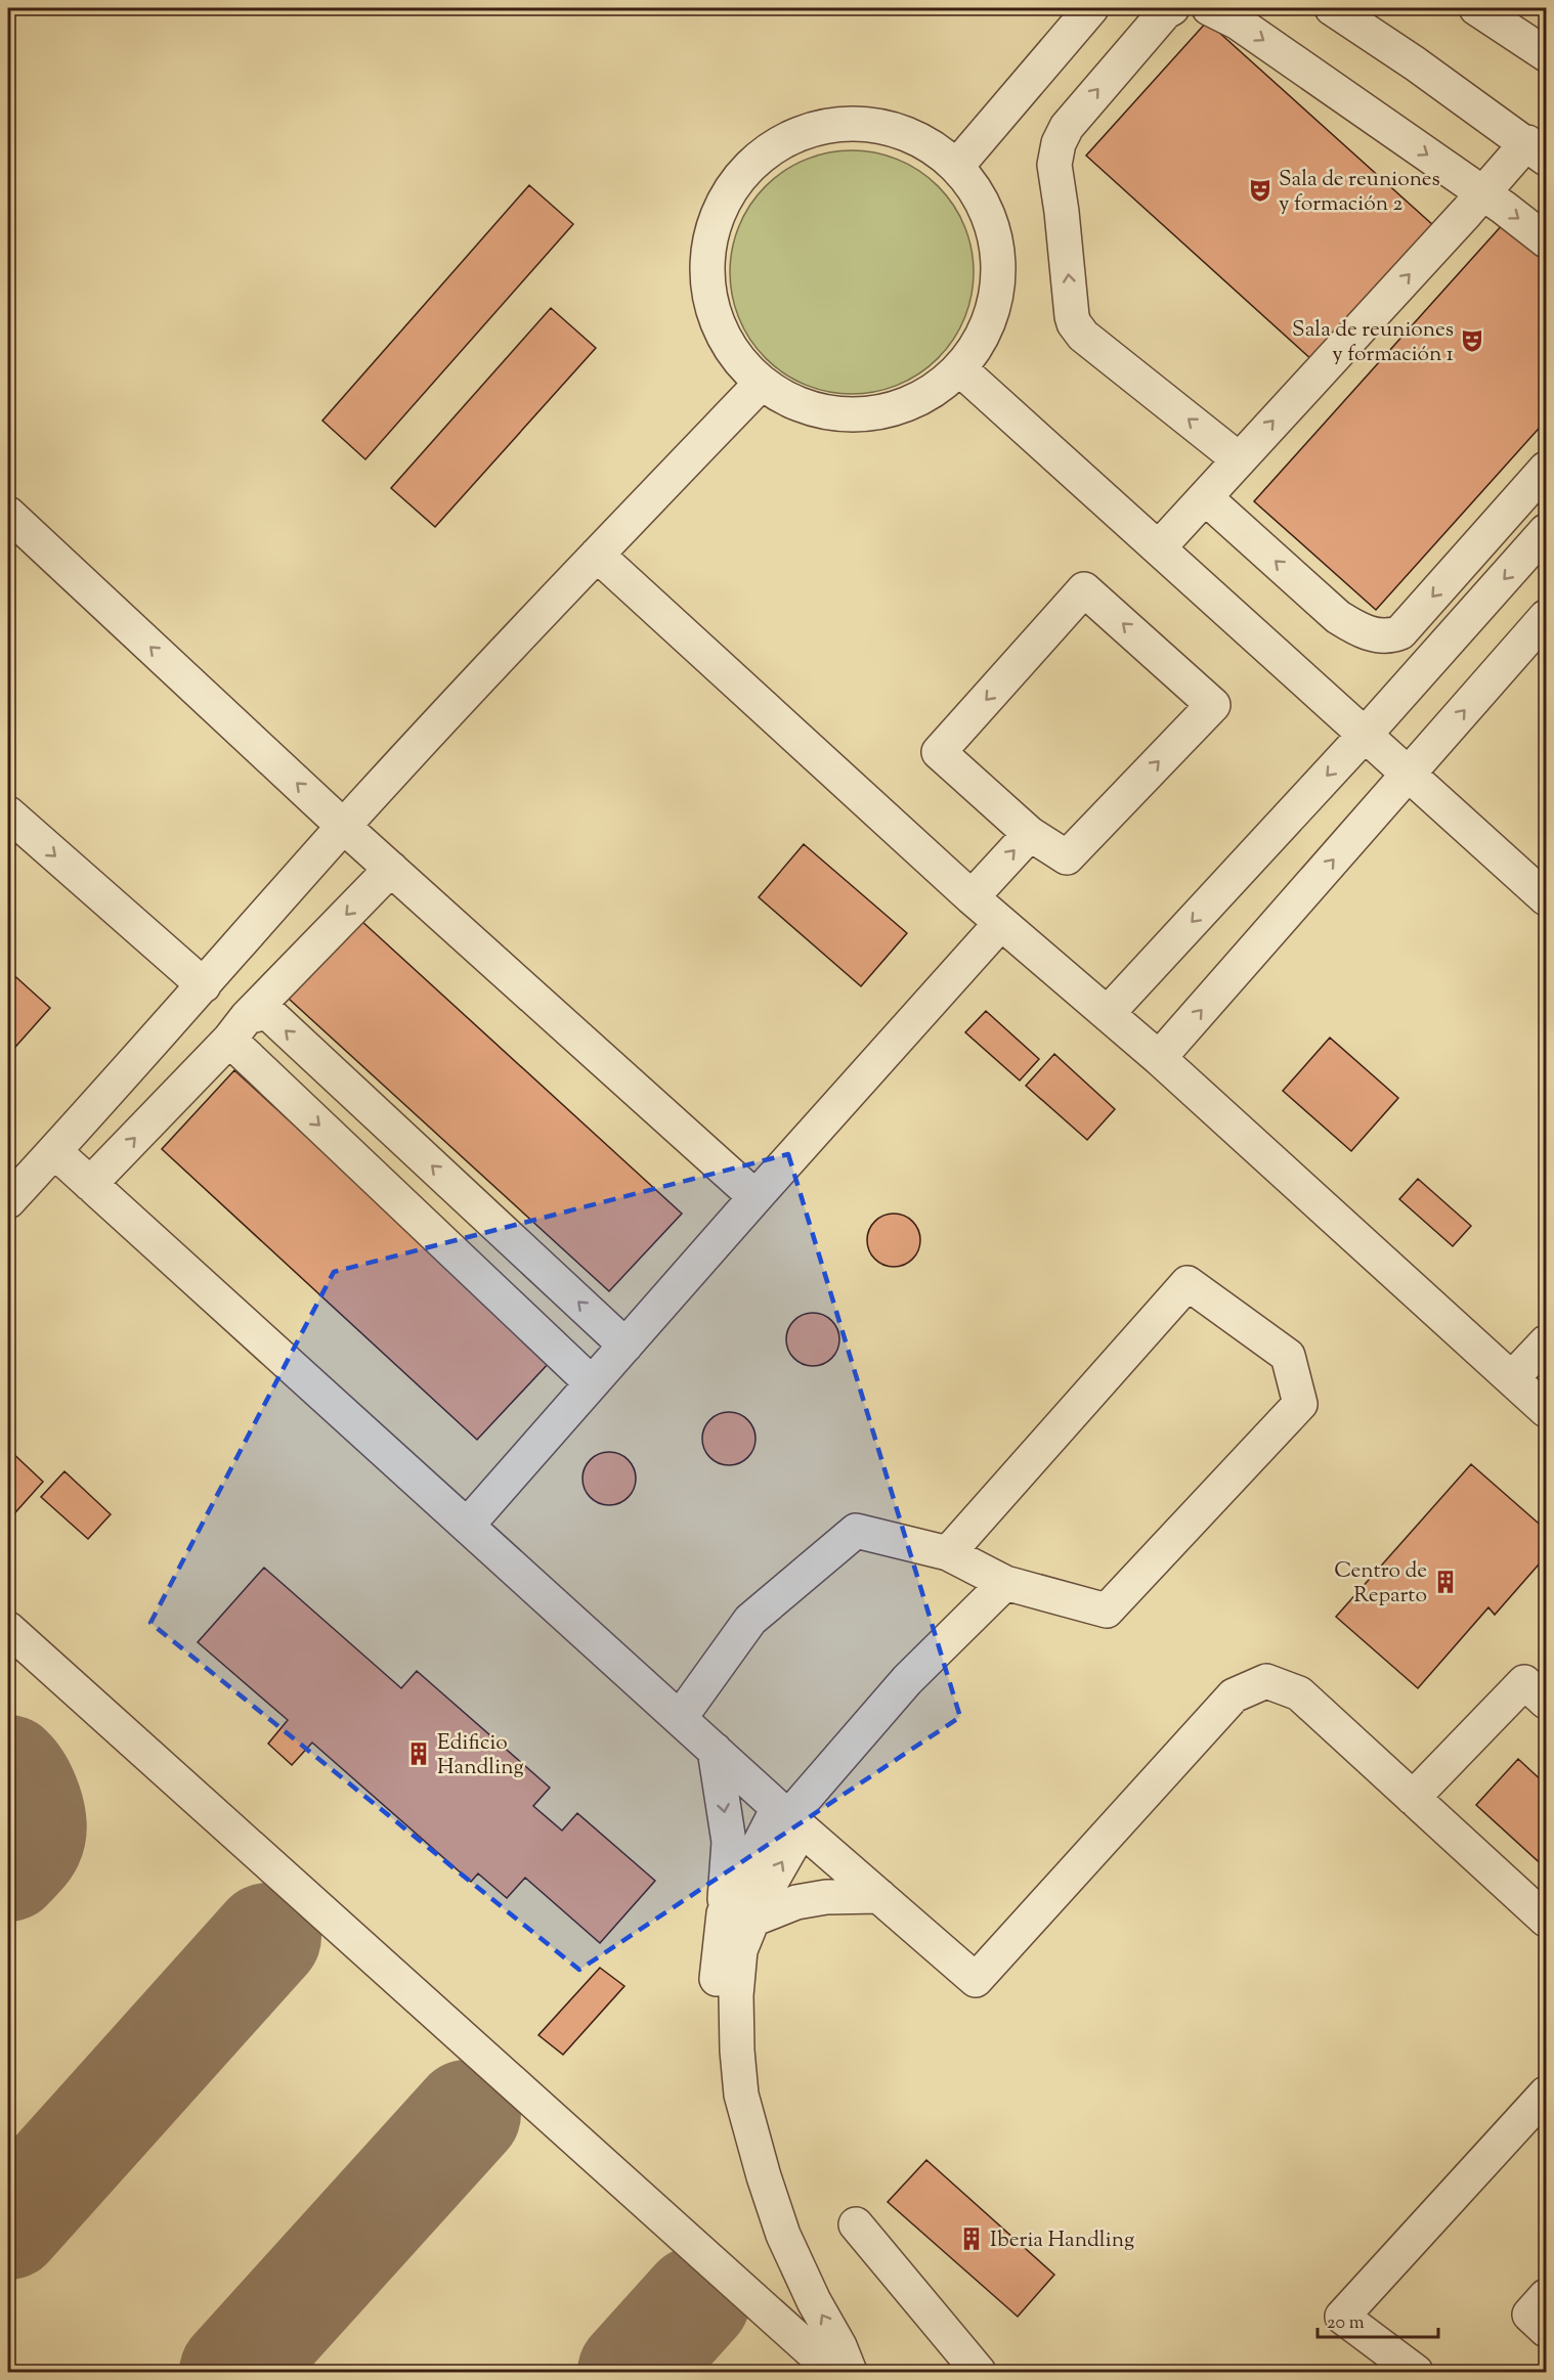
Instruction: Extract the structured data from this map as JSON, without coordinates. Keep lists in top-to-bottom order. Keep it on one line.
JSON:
{"places":{"theatre":["Sala de reuniones y formación 2","Sala de reuniones y formación 1"],"building":["Centro de Reparto","Edificio Handling","Iberia Handling"]},"scale_bar":"20 m"}
